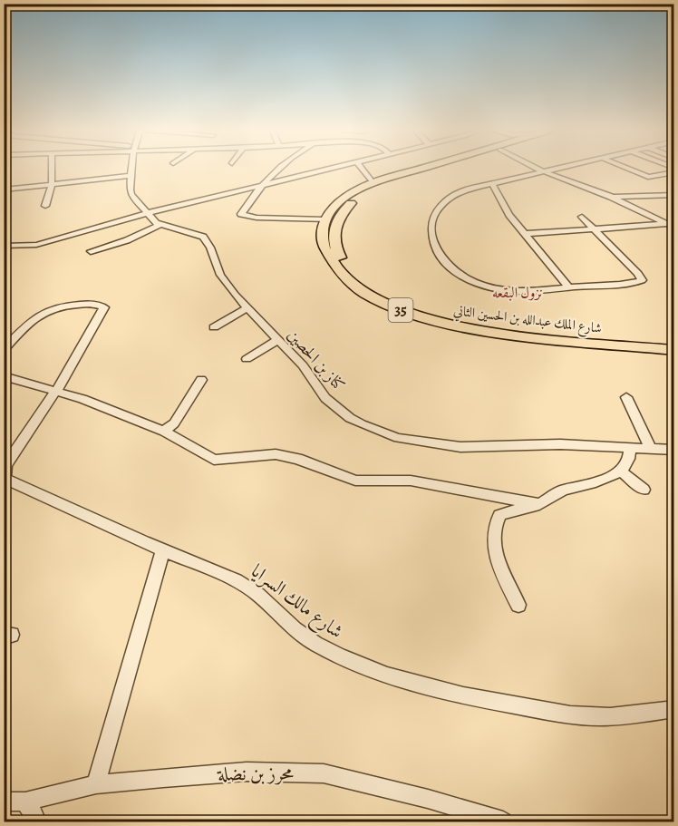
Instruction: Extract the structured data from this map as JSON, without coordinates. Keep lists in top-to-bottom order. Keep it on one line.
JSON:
{"streets":{"highway":["35","شارع الملك عبدالله بن الحسين الثاني"],"street":["كناز بن الحصين","شارع مالك السرايا","محرز بن نضلة"]},"districts":["نزول البقعه"]}
